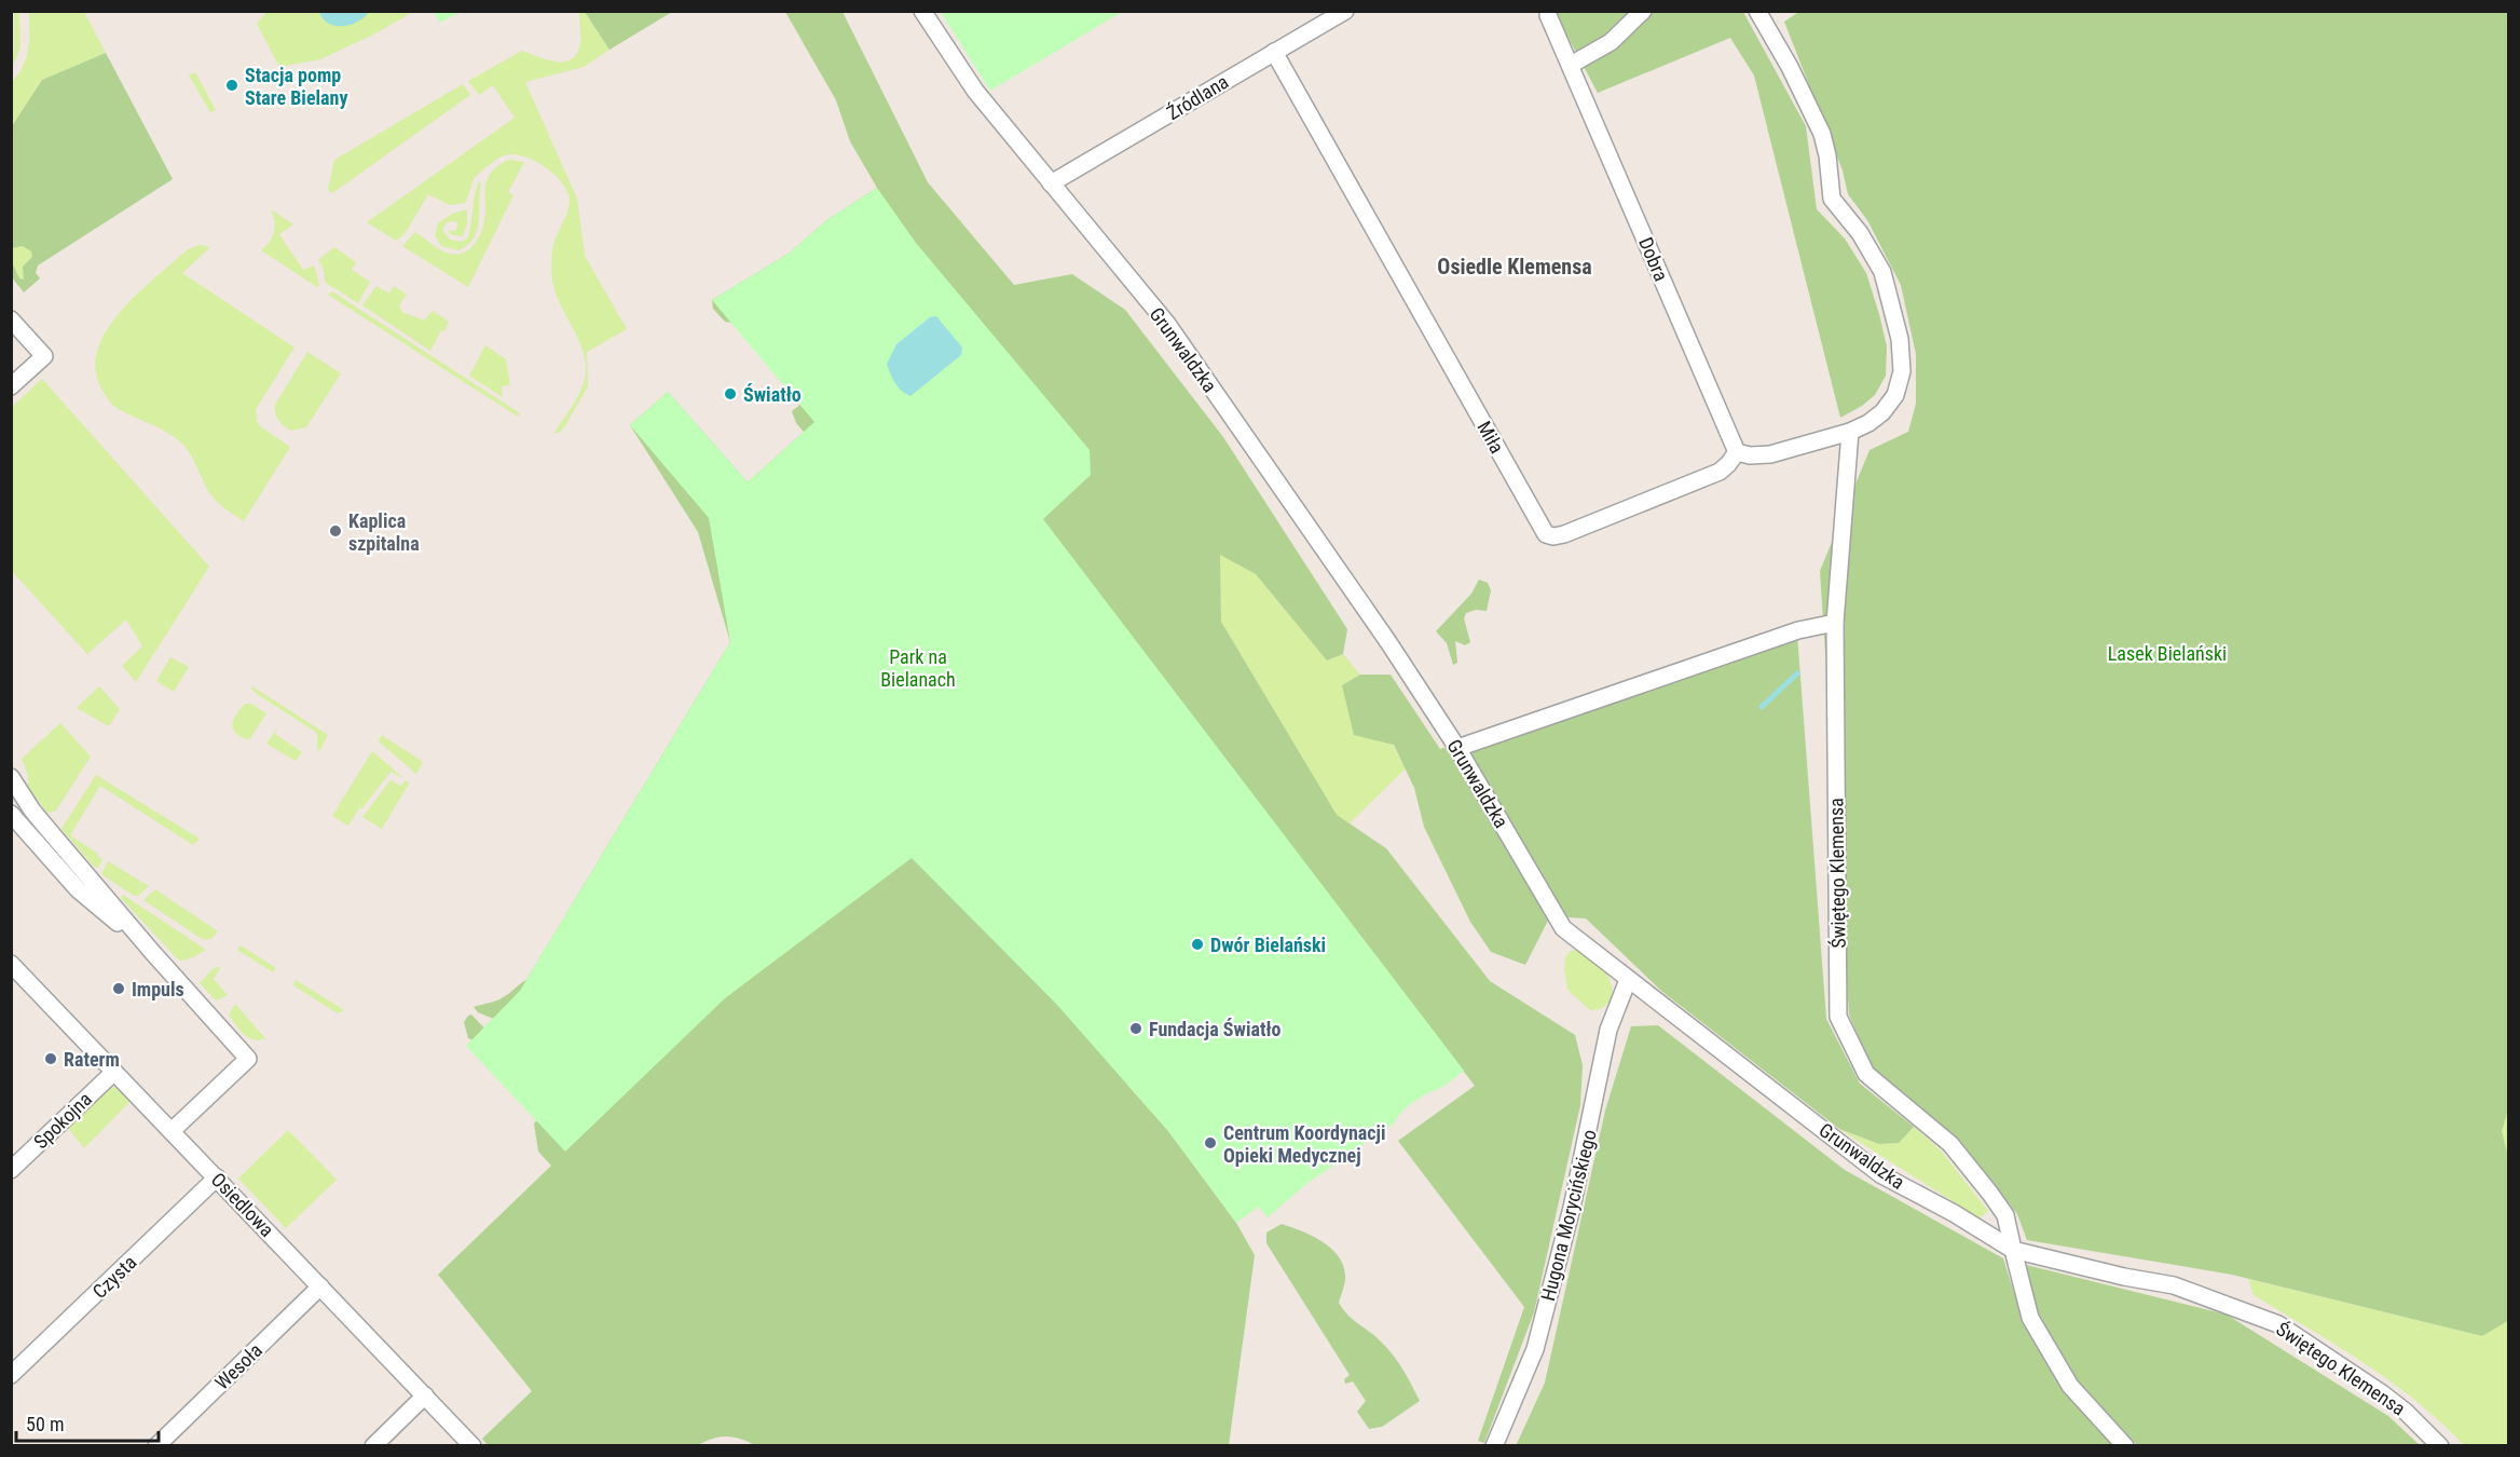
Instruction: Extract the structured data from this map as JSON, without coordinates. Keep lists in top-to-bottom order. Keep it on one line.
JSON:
{"streets":{"street":["Źródlana","Dobra","Grunwaldzka","Miła","Świętego Klemensa","Spokojna","Osiedlowa","Hugona Morycińskiego","Czysta","Wesoła"]},"crossings":[["Źródlana","Grunwaldzka"],["Źródlana","Miła"],["Dobra","Miła"],["Grunwaldzka","Świętego Klemensa"],["Grunwaldzka","Hugona Morycińskiego"],["Spokojna","Osiedlowa"],["Osiedlowa","Czysta"],["Osiedlowa","Wesoła"]],"districts":["Osiedle Klemensa"],"parks":["Lasek Bielański","Park na Bielanach"],"places":["Stacja pomp Stare Bielany","Światło","Kaplica szpitalna","Dwór Bielański","Impuls","Fundacja Światło","Raterm","Centrum Koordynacji Opieki Medycznej"],"scale_bar":"50 m"}
